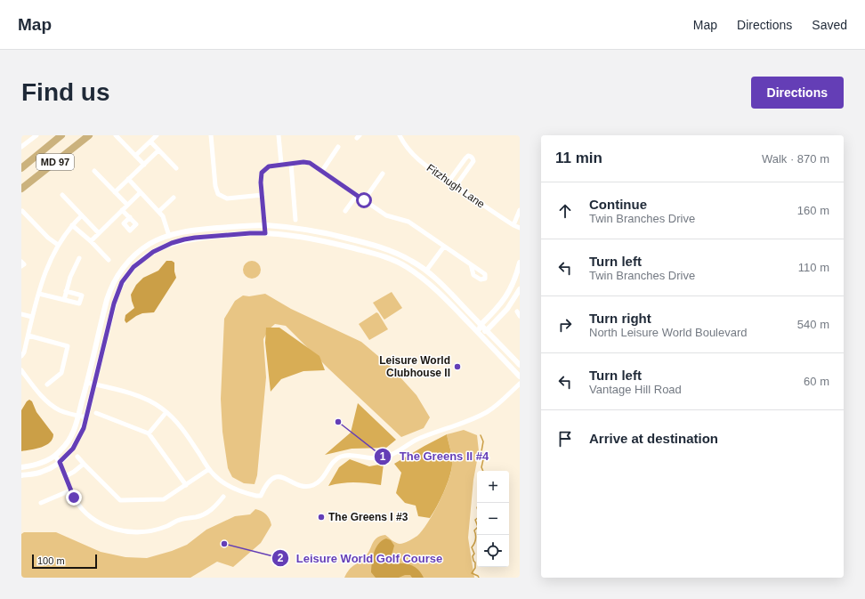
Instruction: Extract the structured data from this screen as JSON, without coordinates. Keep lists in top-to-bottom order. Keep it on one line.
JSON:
{"streets":{"main road":["MD 97"],"street":["Fitzhugh Lane"]},"places":["Leisure World Clubhouse II","The Greens II #4","The Greens I #3","Leisure World Golf Course"],"scale_bar":"100 m","page":{"header":"Map","nav":["Map","Directions","Saved"],"buttons":"Directions","title":"Find us","heading":["11 min","Walk · 870 m"],"list":[["Continue","Twin Branches Drive","160 m"],["Turn left","Twin Branches Drive","110 m"],["Turn right","North Leisure World Boulevard","540 m"],["Turn left","Vantage Hill Road","60 m"],"Arrive at destination"],"map_buttons":["+","−"],"scale":"100 m"}}
